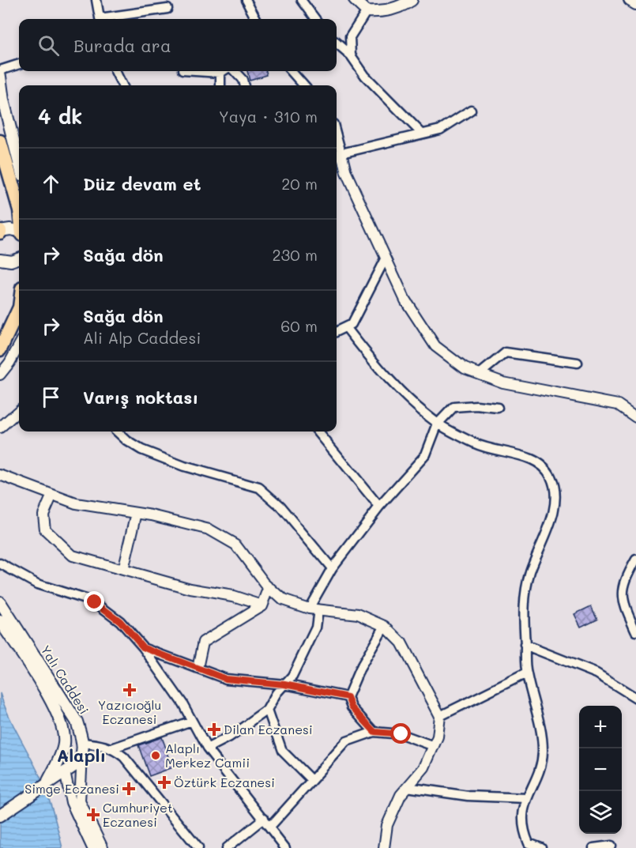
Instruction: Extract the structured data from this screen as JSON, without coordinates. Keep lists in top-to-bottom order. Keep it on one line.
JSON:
{"streets":{"main road":["Yalı Caddesi"]},"districts":["Alaplı"],"places":{"health":["Yazıcıoğlu Eczanesi","Dilan Eczanesi","Öztürk Eczanesi","Simge Eczanesi","Cumhuriyet Eczanesi"],"other":["Alaplı Merkez Camii"]},"page":{"search":"Burada ara","heading":["4 dk","Yaya · 310 m"],"list":[["Düz devam et","20 m"],["Sağa dön","230 m"],["Sağa dön","Ali Alp Caddesi","60 m"],"Varış noktası"],"map_buttons":["+","−"]}}
